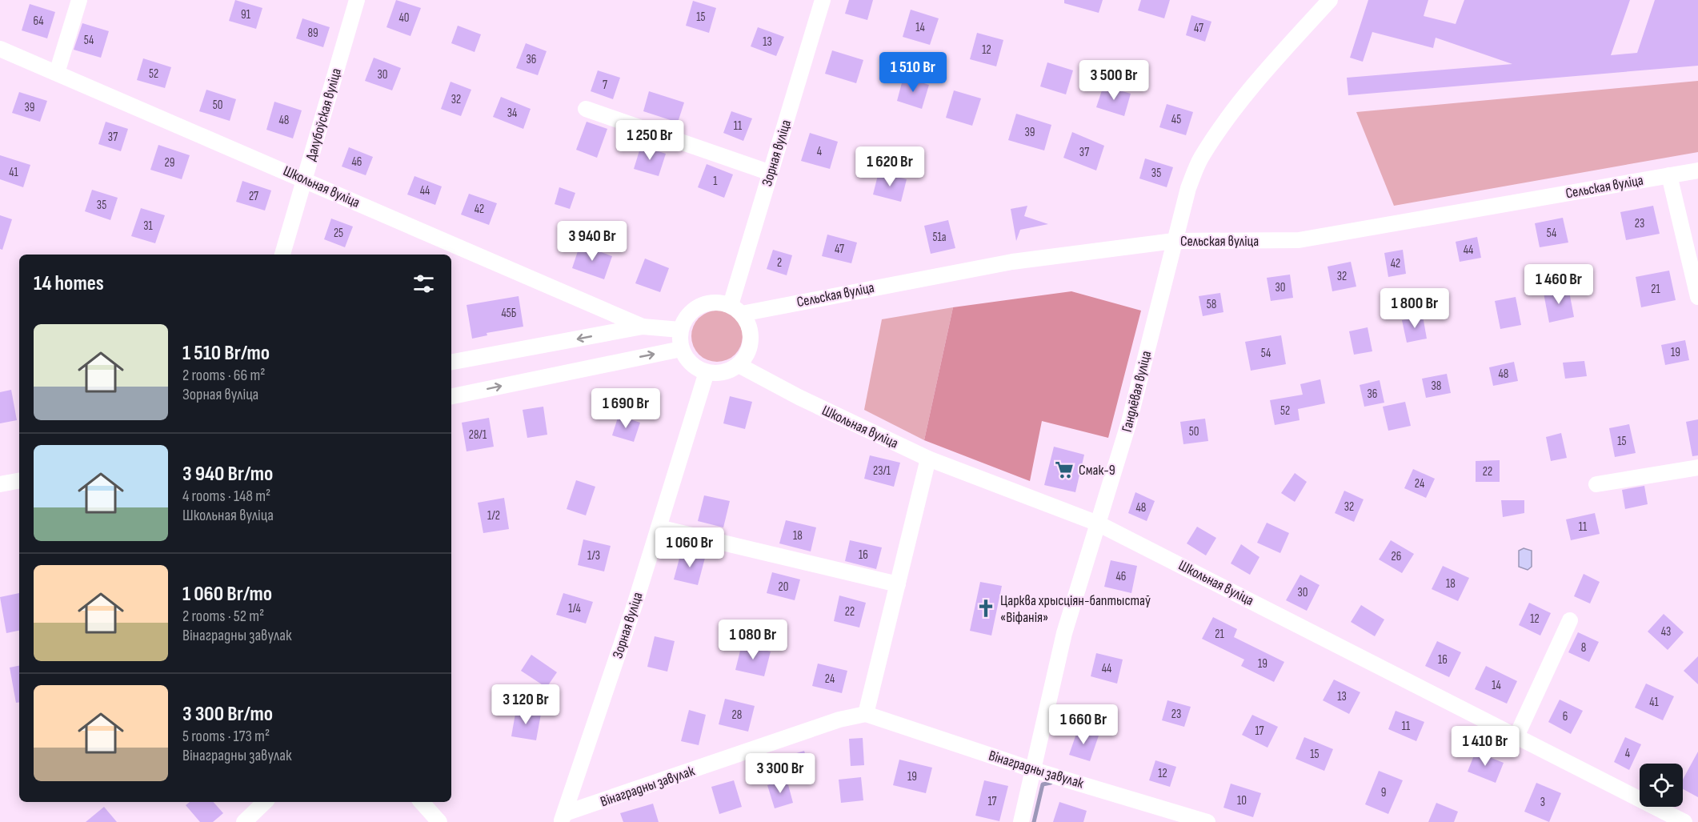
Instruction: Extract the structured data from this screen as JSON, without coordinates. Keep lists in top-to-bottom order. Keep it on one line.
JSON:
{"streets":{"street":["Далубоўская вуліца","Зорная вуліца","Школьная вуліца","Сельская вуліца","Гандлёвая вуліца","Вінаградны завулак"]},"crossings":[["Далубоўская вуліца","Школьная вуліца"],["Зорная вуліца","Школьная вуліца"],["Зорная вуліца","Сельская вуліца"],["Зорная вуліца","Вінаградны завулак"],["Школьная вуліца","Сельская вуліца"],["Школьная вуліца","Гандлёвая вуліца"],["Сельская вуліца","Гандлёвая вуліца"],["Гандлёвая вуліца","Вінаградны завулак"]],"places":{"supermarket":["Смак-9"],"church":["Царква хрысціян-баптыстаў «Віфанія»"]},"house_numbers":["91","15","40","64","14","47","89","54","13","12","36","52","30","7","32","50","39","34","45","48","11","39","37","4","37","46","29","41","35","1","44","27","35","42","23","31","25","54","51а","47","44","2","42","32","30","21","58","45Б","19","54","48","38","36","52","50","28/1","15","23/1","22","24","32","48","1/2","11","18","16","1/3","26","46","18","20","30","1/4","22","12","43","21","8","16","19","44","24","14","13","41","23","28","6","11","17","4","15","12","19","9","10","17","3"],"page":{"price":["1 510 Br","3 500 Br","1 250 Br","1 620 Br","3 940 Br","1 460 Br","1 800 Br","1 690 Br","1 060 Br","1 080 Br","3 120 Br","1 660 Br","1 410 Br","3 300 Br"],"heading":"14 homes","list":[{"name":"1 510 Br/mo","note":"2 rooms · 66 m² · Зорная вуліца"},{"name":"3 940 Br/mo","note":"4 rooms · 148 m² · Школьная вуліца"},{"name":"1 060 Br/mo","note":"2 rooms · 52 m² · Вінаградны завулак"},{"name":"3 300 Br/mo","note":"5 rooms · 173 m² · Вінаградны завулак"}]}}
